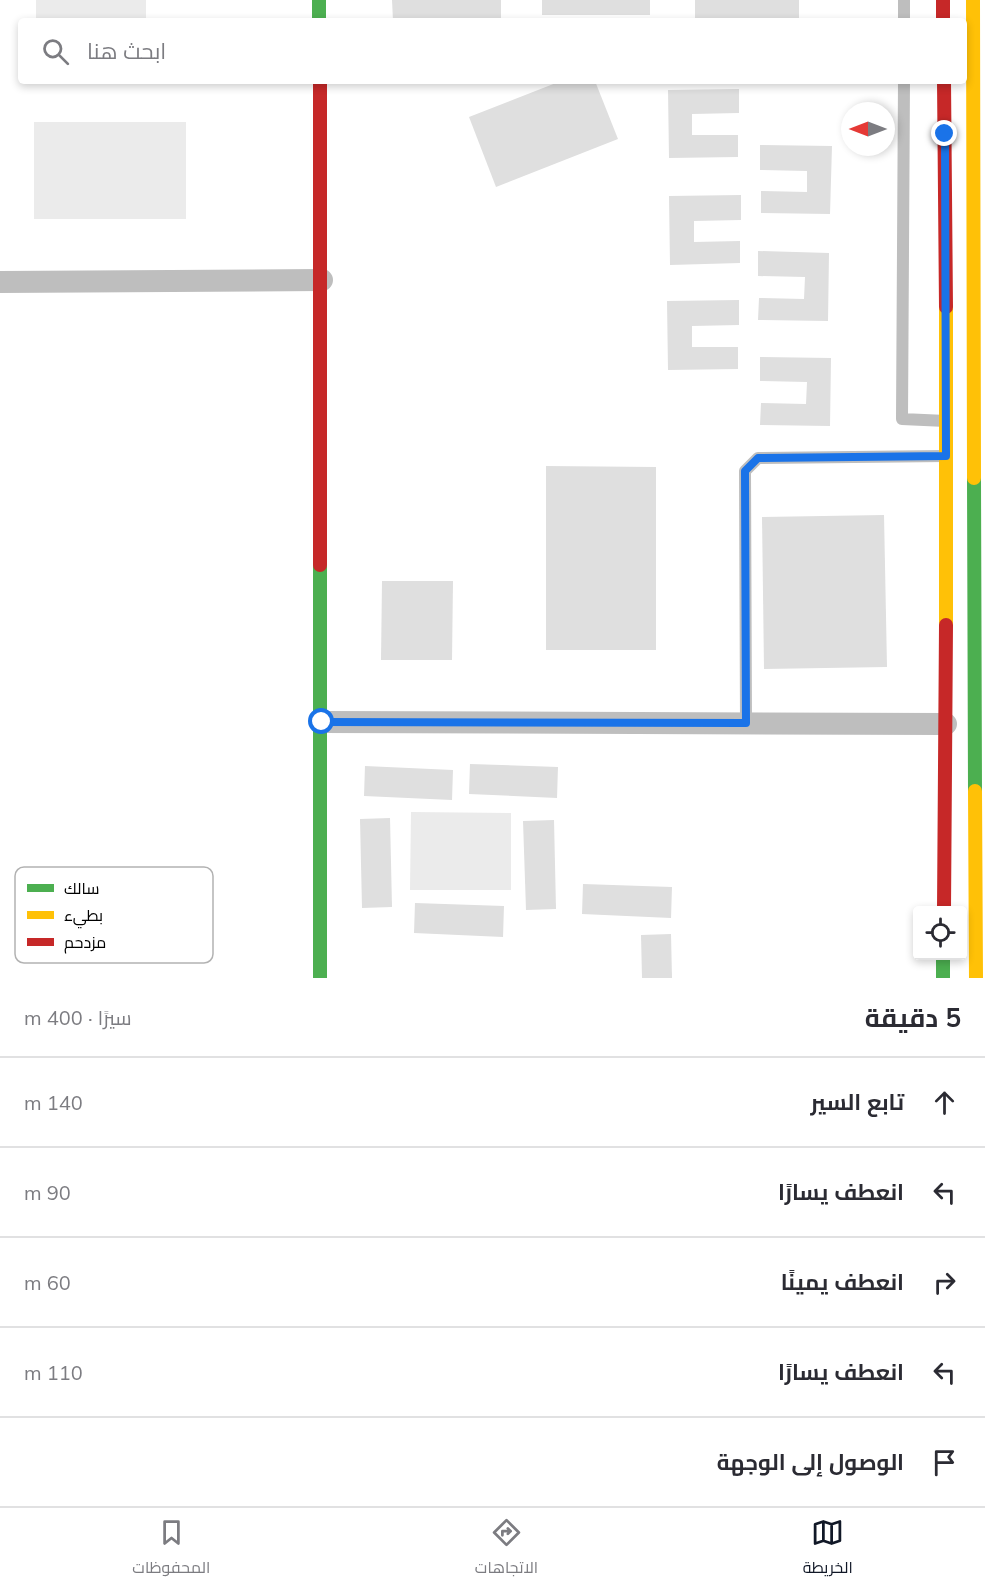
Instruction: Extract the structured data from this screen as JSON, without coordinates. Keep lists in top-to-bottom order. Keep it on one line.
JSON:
{"legend":["سالك","بطيء","مزدحم"],"north":"left","page":{"search":"ابحث هنا","heading":["5 دقيقة","سيرًا · 400 m"],"list":[["تابع السير","140 m"],["انعطف يسارًا","90 m"],["انعطف يمينًا","60 m"],["انعطف يسارًا","110 m"],"الوصول إلى الوجهة"],"nav":["الخريطة","الاتجاهات","المحفوظات"]}}
